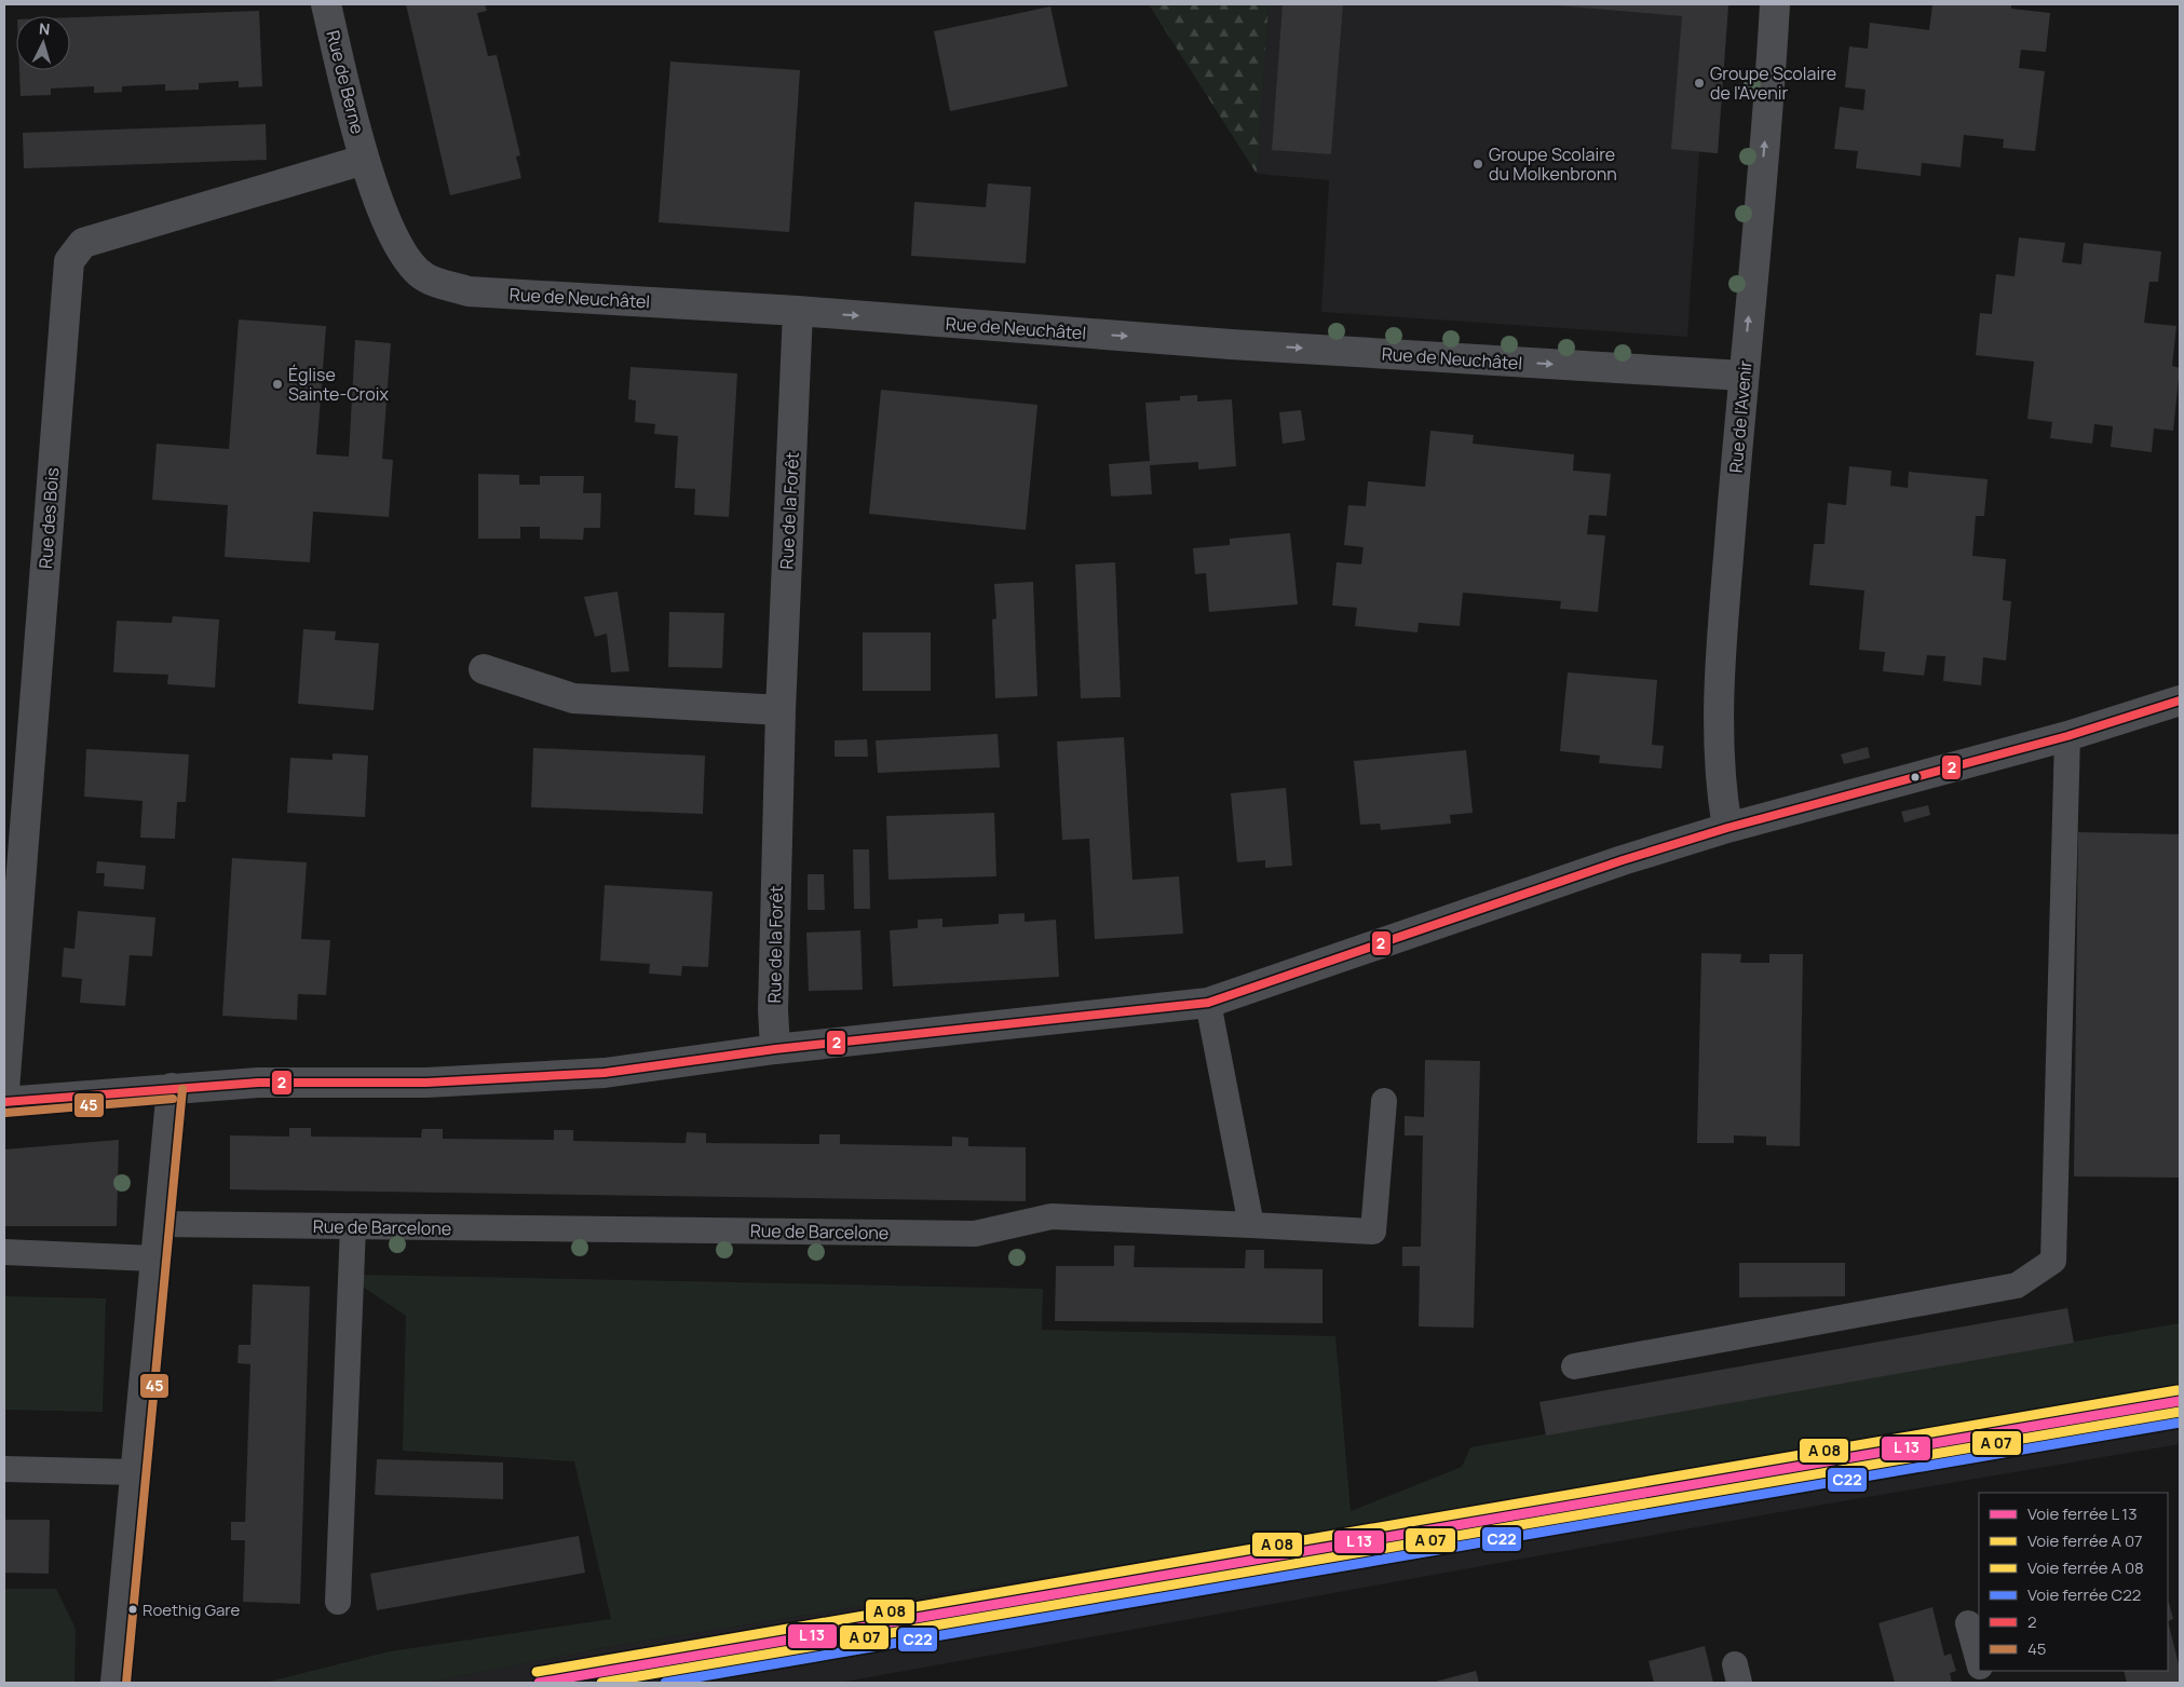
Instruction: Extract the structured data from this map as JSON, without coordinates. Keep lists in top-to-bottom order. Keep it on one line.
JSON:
{"streets":{"street":["Rue de Berne","Rue de Neuchâtel","Rue de l'Avenir","Rue de la Forêt","Rue des Bois"],"lane":["Rue de Barcelone"]},"crossings":[["Rue de Berne","Rue de Neuchâtel"],["Rue de Berne","Rue des Bois"],["Rue de Neuchâtel","Rue de l'Avenir"],["Rue de Neuchâtel","Rue de la Forêt"],["Rue de Neuchâtel","Rue des Bois"]],"one_way":["Rue de Neuchâtel","Rue de l'Avenir"],"places":["Groupe Scolaire de l'Avenir","Groupe Scolaire du Molkenbronn","Église Sainte-Croix","Roethig Gare"],"lines":["transit line 2","transit line 45","rail line C22"],"legend":["Voie ferrée L 13","Voie ferrée A 07","Voie ferrée A 08","Voie ferrée C22","2","45"],"north":"top"}
